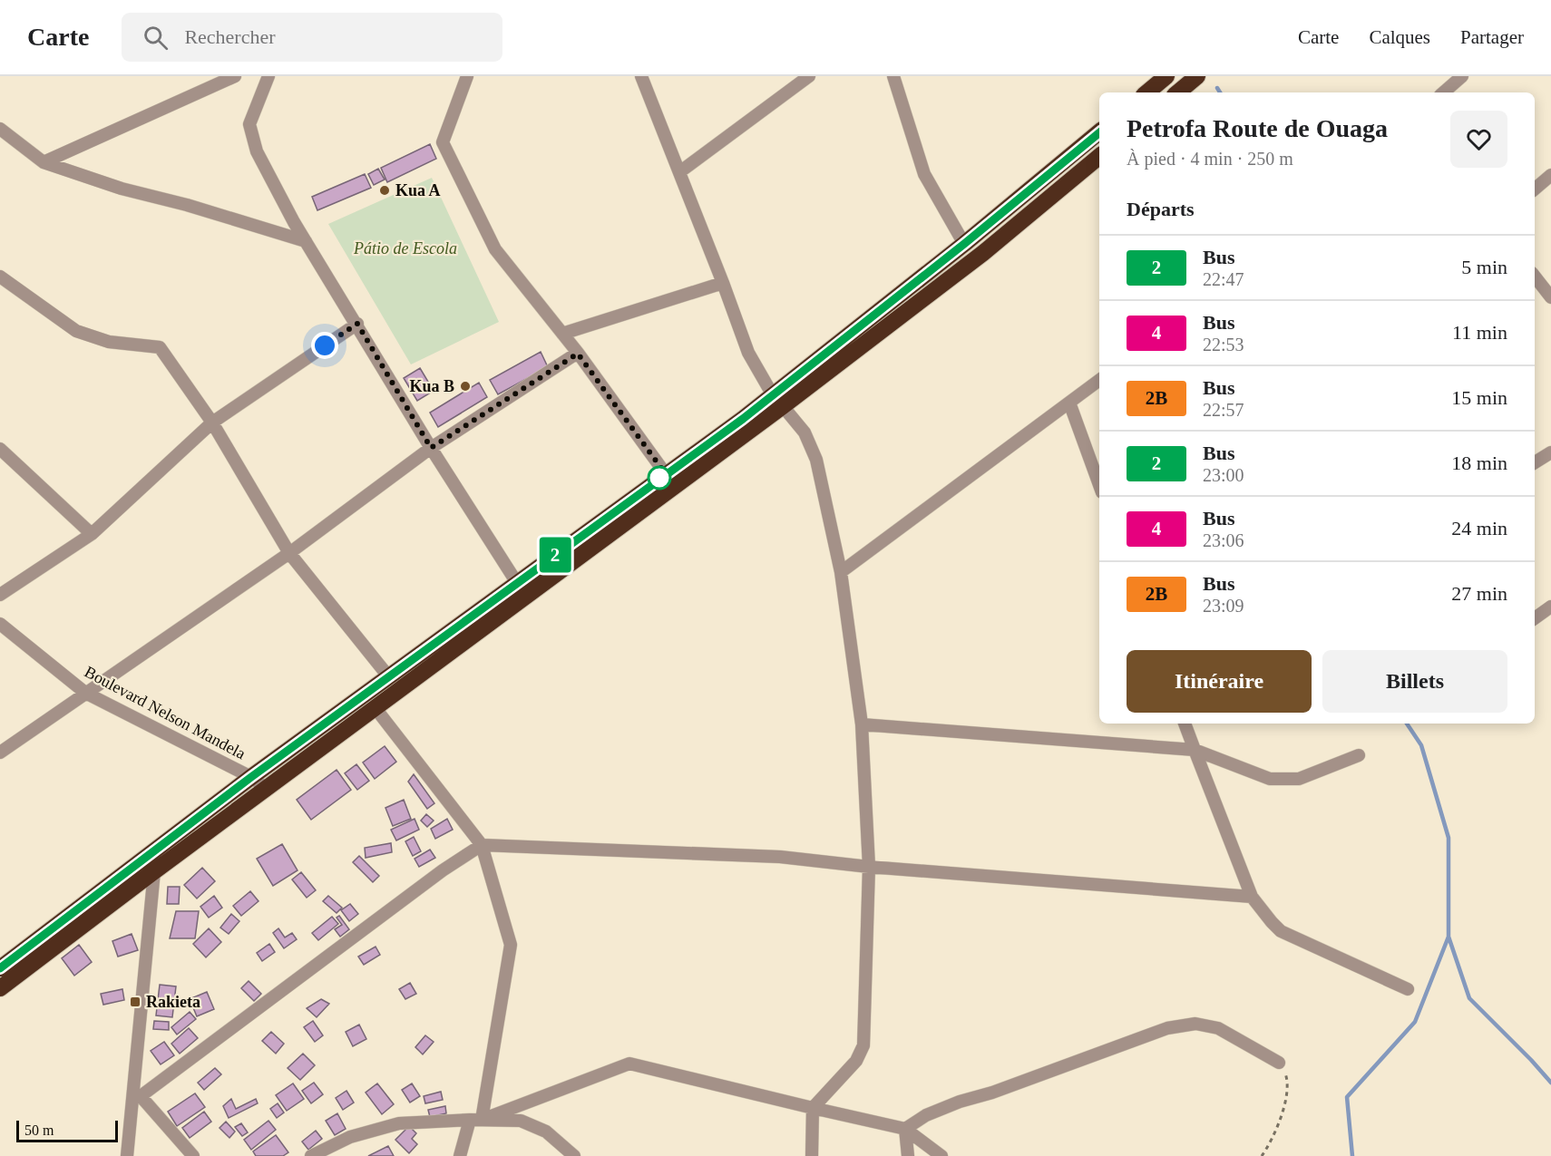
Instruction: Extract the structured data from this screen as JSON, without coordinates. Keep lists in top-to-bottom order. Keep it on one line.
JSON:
{"streets":{"street":["Boulevard Nelson Mandela"]},"parks":["Pátio de Escola"],"places":{"other":["Kua A","Kua B"],"transit":["Rakieta"]},"lines":["bus line 2"],"scale_bar":"50 m","page":{"header":"Carte","search":"Rechercher","nav":["Carte","Calques","Partager"],"on_map":"2","heading":[["Petrofa Route de Ouaga","À pied · 4 min · 250 m"],"Départs"],"list":[{"mark":"2","name":"Bus","note":"22:47","value":"5 min"},{"mark":"4","name":"Bus","note":"22:53","value":"11 min"},{"mark":"2B","name":"Bus","note":"22:57","value":"15 min"},{"mark":"2","name":"Bus","note":"23:00","value":"18 min"},{"mark":"4","name":"Bus","note":"23:06","value":"24 min"},{"mark":"2B","name":"Bus","note":"23:09","value":"27 min"}],"buttons":["Itinéraire","Billets"],"scale":"50 m"}}
